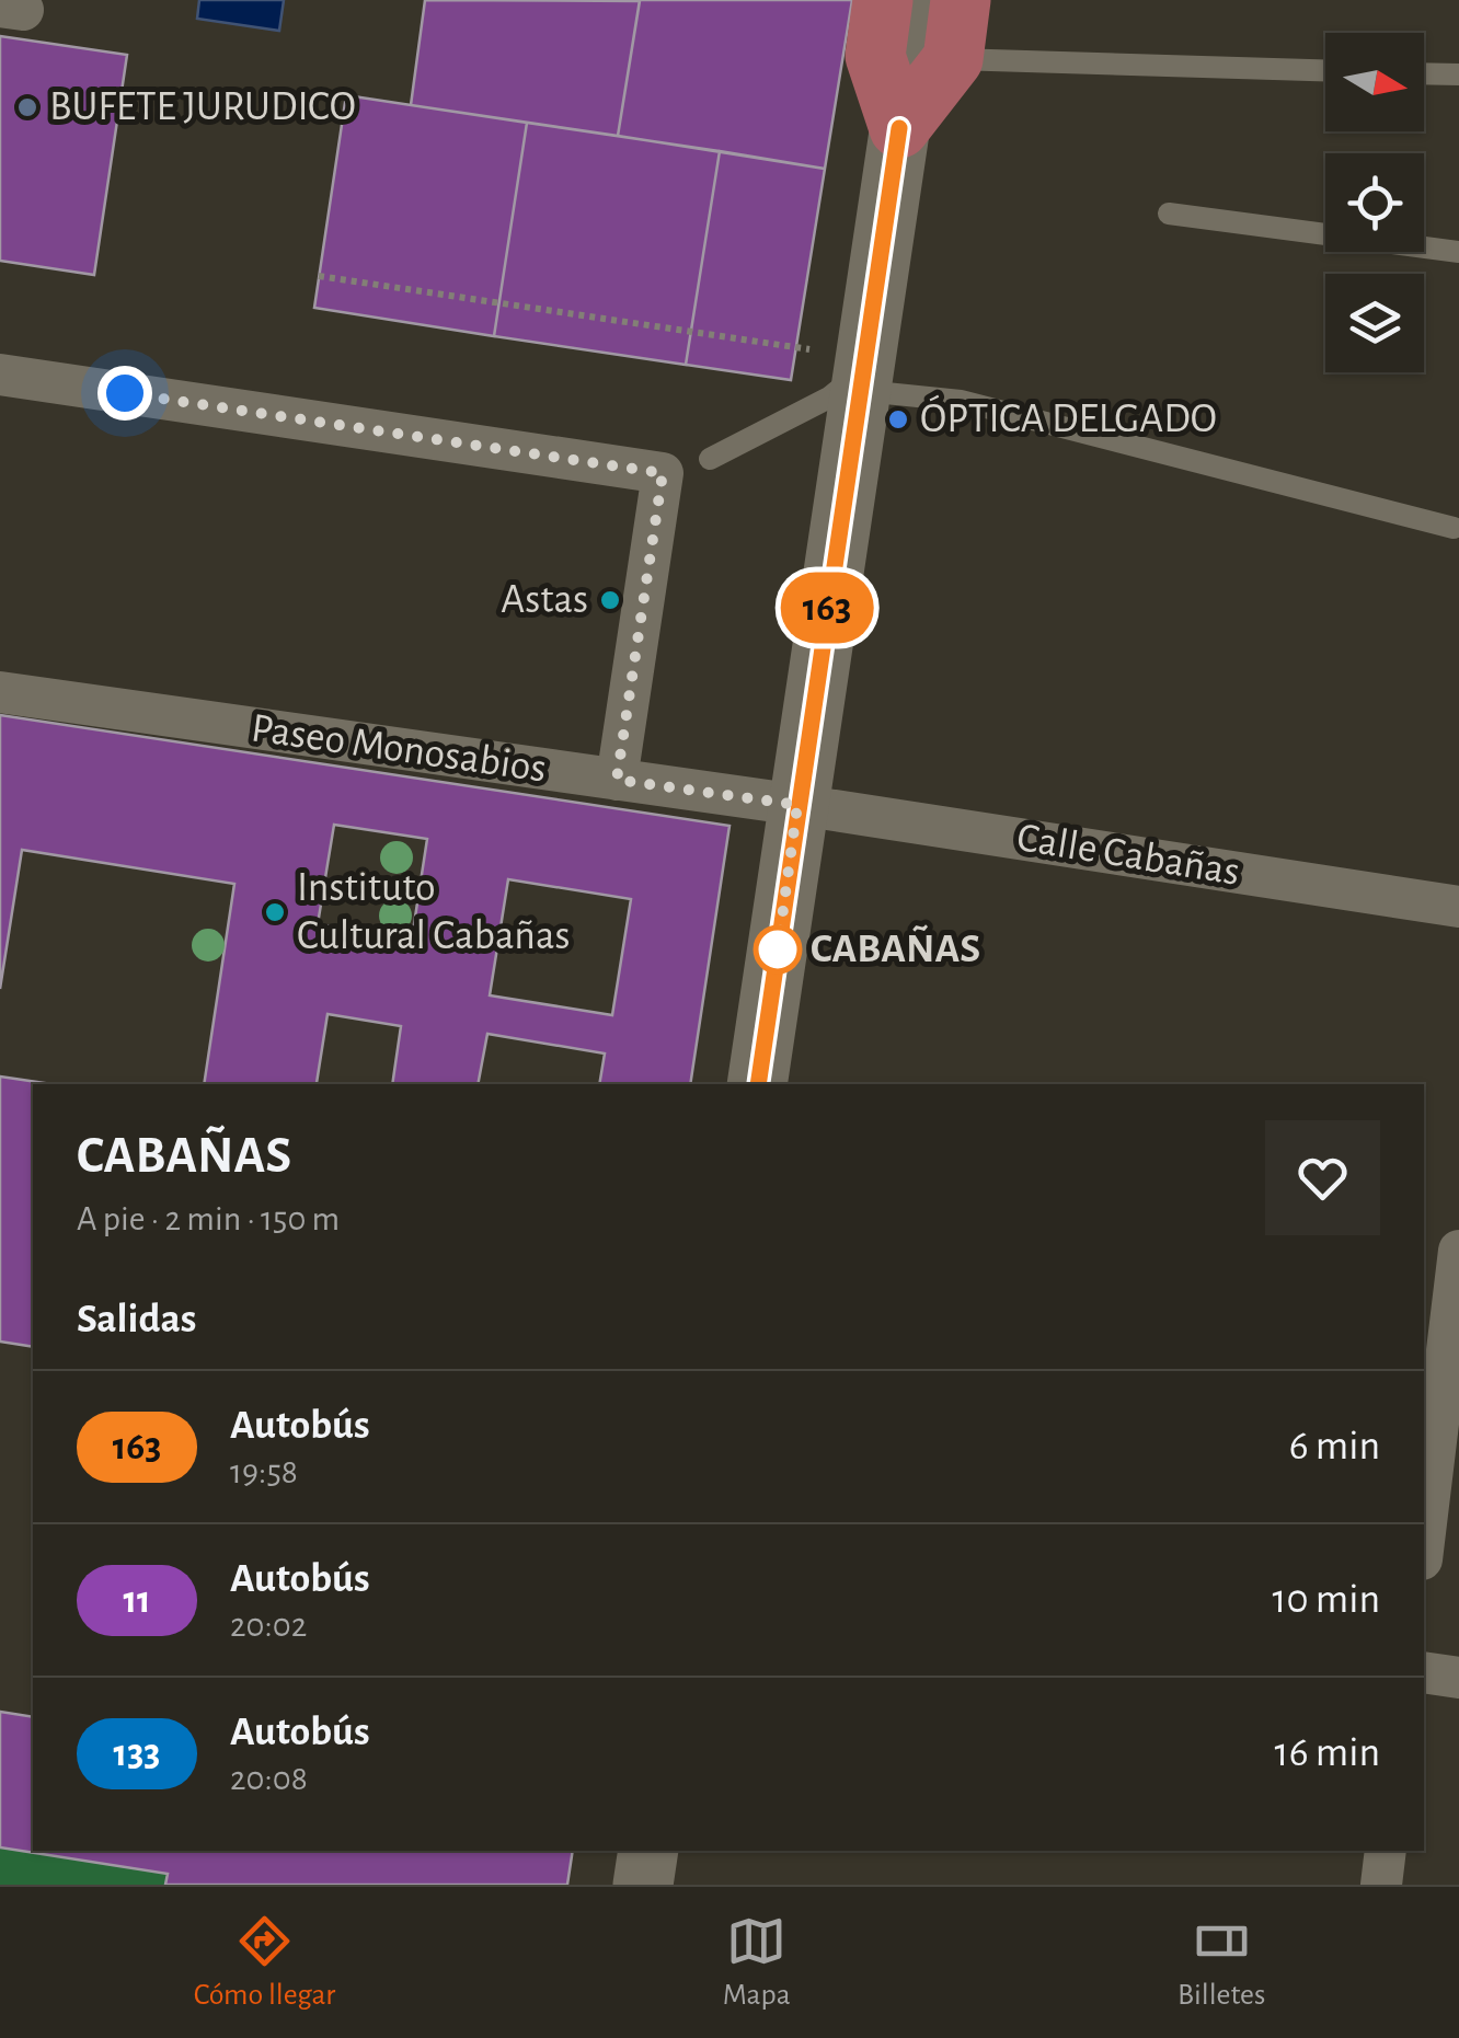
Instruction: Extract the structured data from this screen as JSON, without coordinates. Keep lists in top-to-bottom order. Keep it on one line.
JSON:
{"streets":{"street":["Paseo Monosabios","Calle Cabañas"]},"crossings":[["Paseo Monosabios","Calle Cabañas"]],"places":["BUFETE JURUDICO","ÓPTICA DELGADO","Astas","Instituto Cultural Cabañas","CABAÑAS"],"lines":["bus line 163"],"north":"right","page":{"on_map":"163","heading":[["CABAÑAS","A pie · 2 min · 150 m"],"Salidas"],"list":[{"mark":"163","name":"Autobús","note":"19:58","value":"6 min"},{"mark":"11","name":"Autobús","note":"20:02","value":"10 min"},{"mark":"133","name":"Autobús","note":"20:08","value":"16 min"}],"tabs":["Cómo llegar","Mapa","Billetes"]}}
